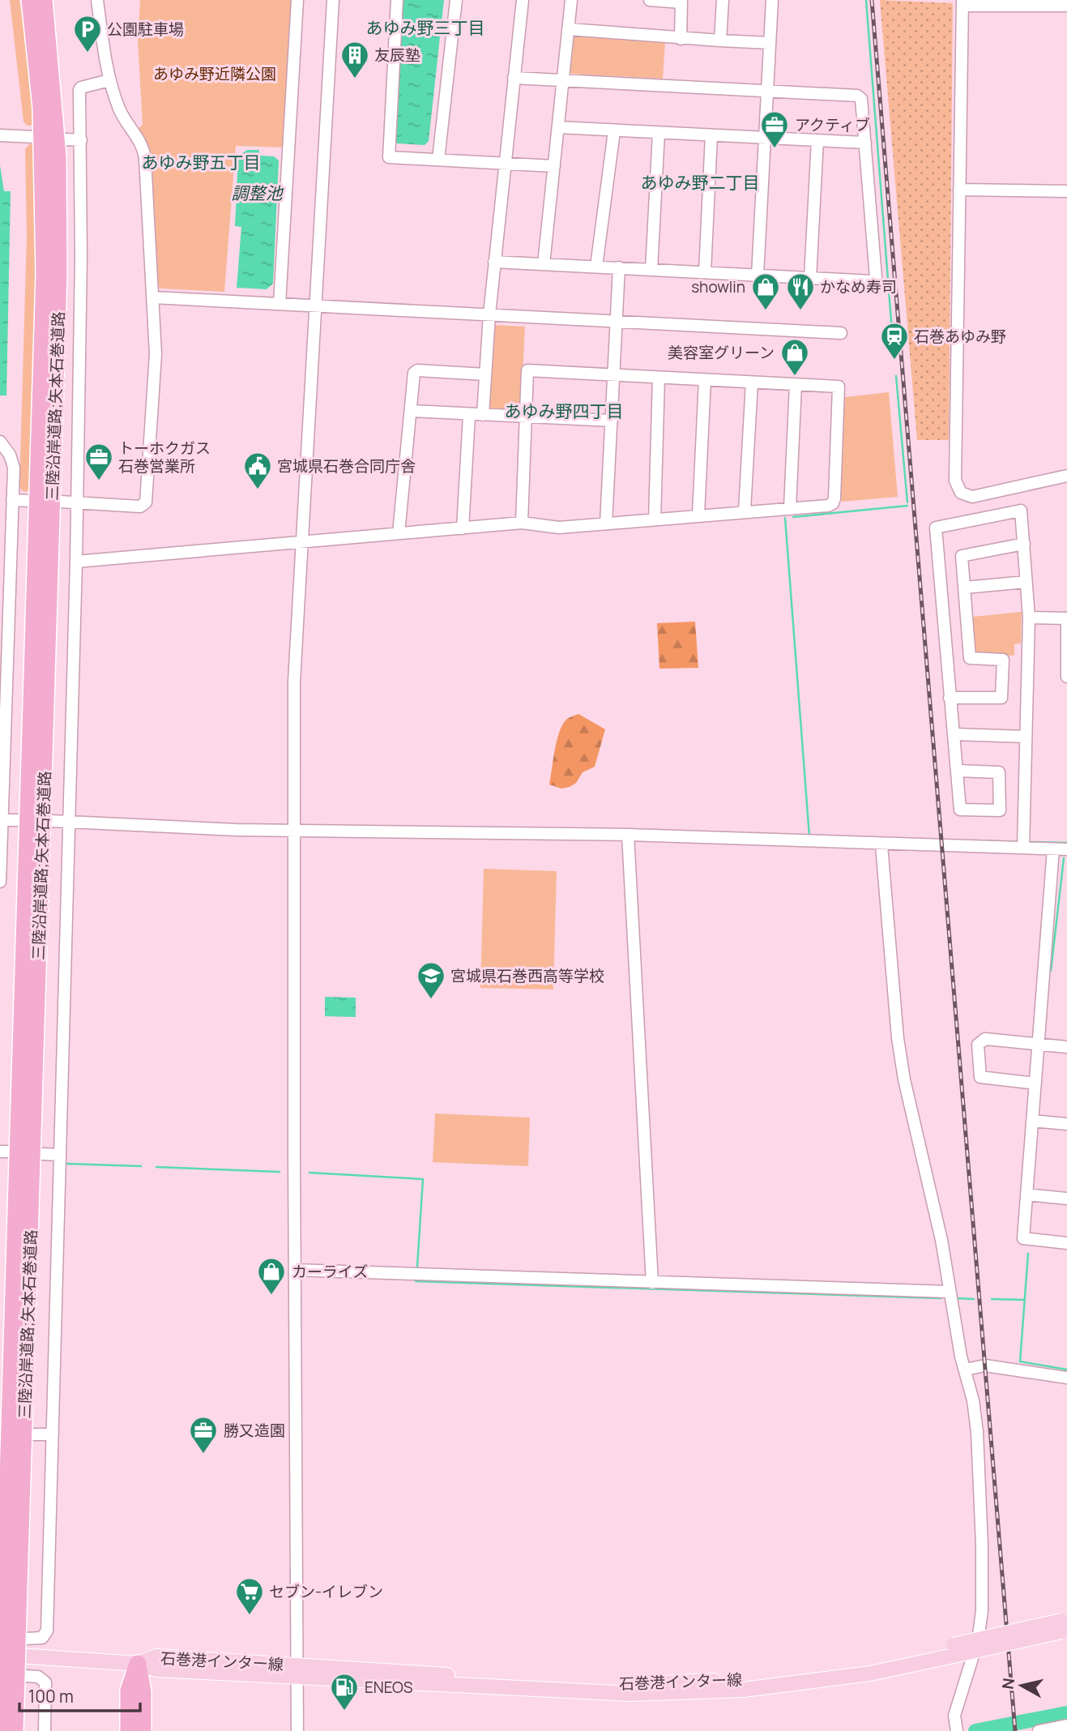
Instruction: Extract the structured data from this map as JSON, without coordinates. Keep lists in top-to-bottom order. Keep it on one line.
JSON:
{"streets":{"highway":["三陸沿岸道路;矢本石巻道路"],"main road":["石巻港インター線"]},"crossings":[["三陸沿岸道路;矢本石巻道路","石巻港インター線"]],"districts":["あゆみ野三丁目","あゆみ野五丁目","あゆみ野二丁目","あゆみ野四丁目"],"water":["調整池"],"parks":["あゆみ野近隣公園"],"places":{"parking":["公園駐車場"],"building":["友辰塾"],"office":["アクティブ","トーホクガス 石巻営業所","勝又造園"],"shop":["showlin","美容室グリーン","カーライズ"],"restaurant":["かなめ寿司"],"station":["石巻あゆみ野"],"public building":["宮城県石巻合同庁舎"],"school or university":["宮城県石巻西高等学校"],"supermarket":["セブン-イレブン"],"fuel station":["ENEOS"]},"scale_bar":"100 m","north":"left"}
